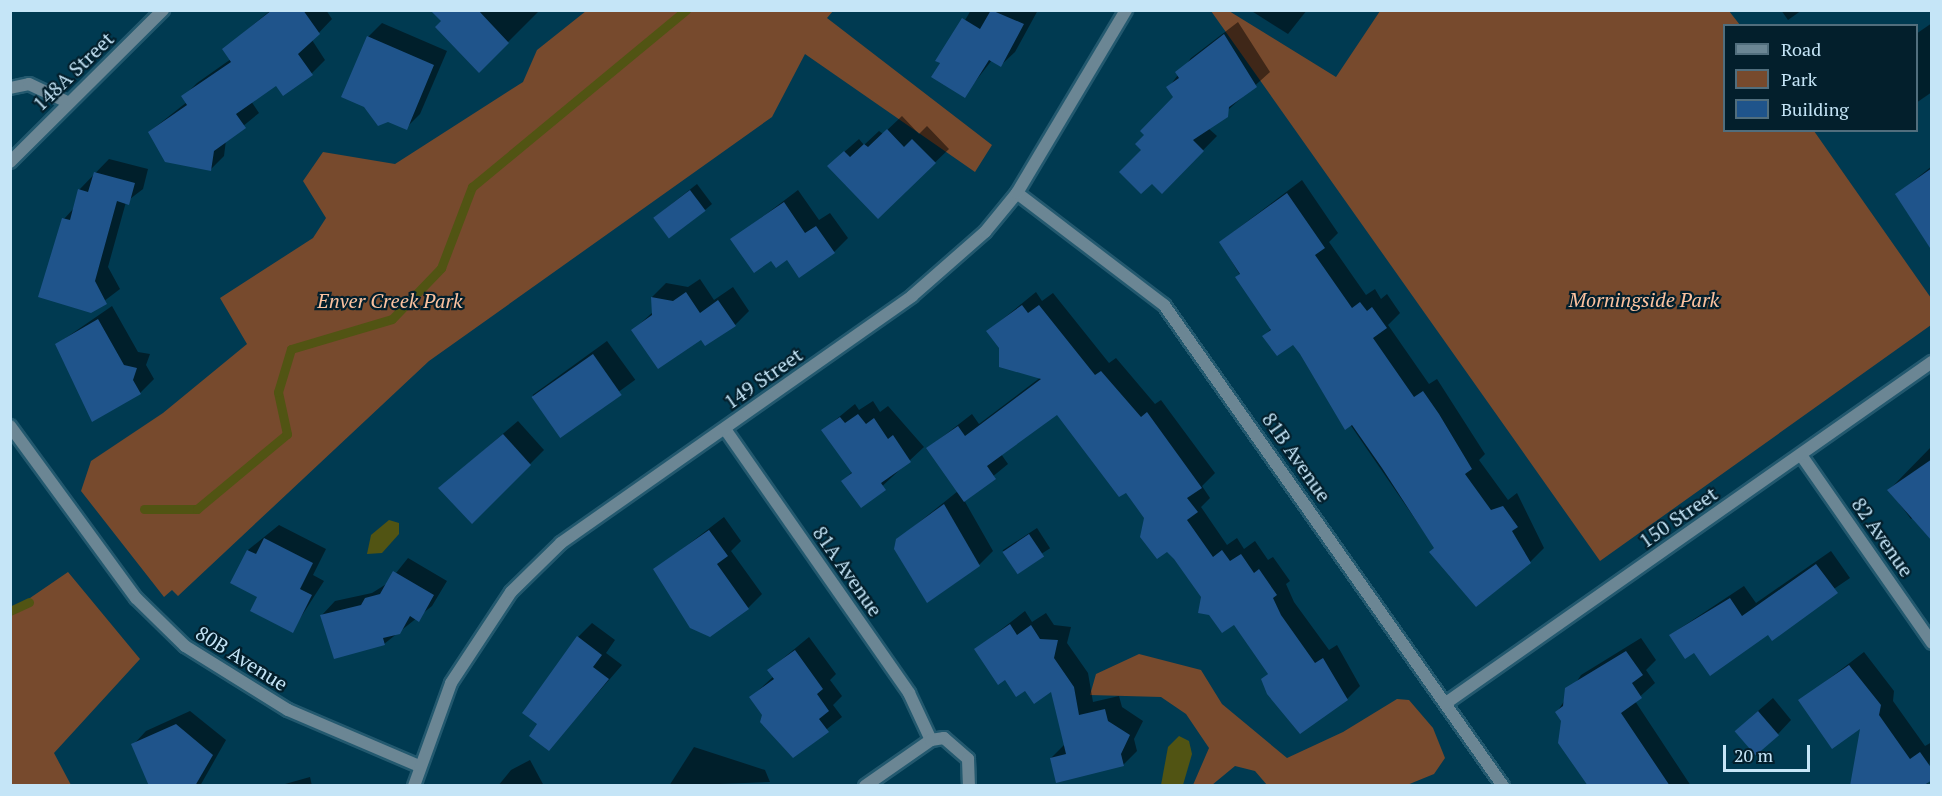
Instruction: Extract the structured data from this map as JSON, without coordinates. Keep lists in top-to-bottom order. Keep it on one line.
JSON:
{"streets":{"street":["148A Street","149 Street","81B Avenue","150 Street","82 Avenue","81A Avenue","80B Avenue"]},"crossings":[["149 Street","81B Avenue"],["149 Street","81A Avenue"],["149 Street","80B Avenue"],["81B Avenue","150 Street"],["150 Street","82 Avenue"]],"parks":["Morningside Park","Enver Creek Park"],"legend":["Road","Park","Building"],"scale_bar":"20 m"}
